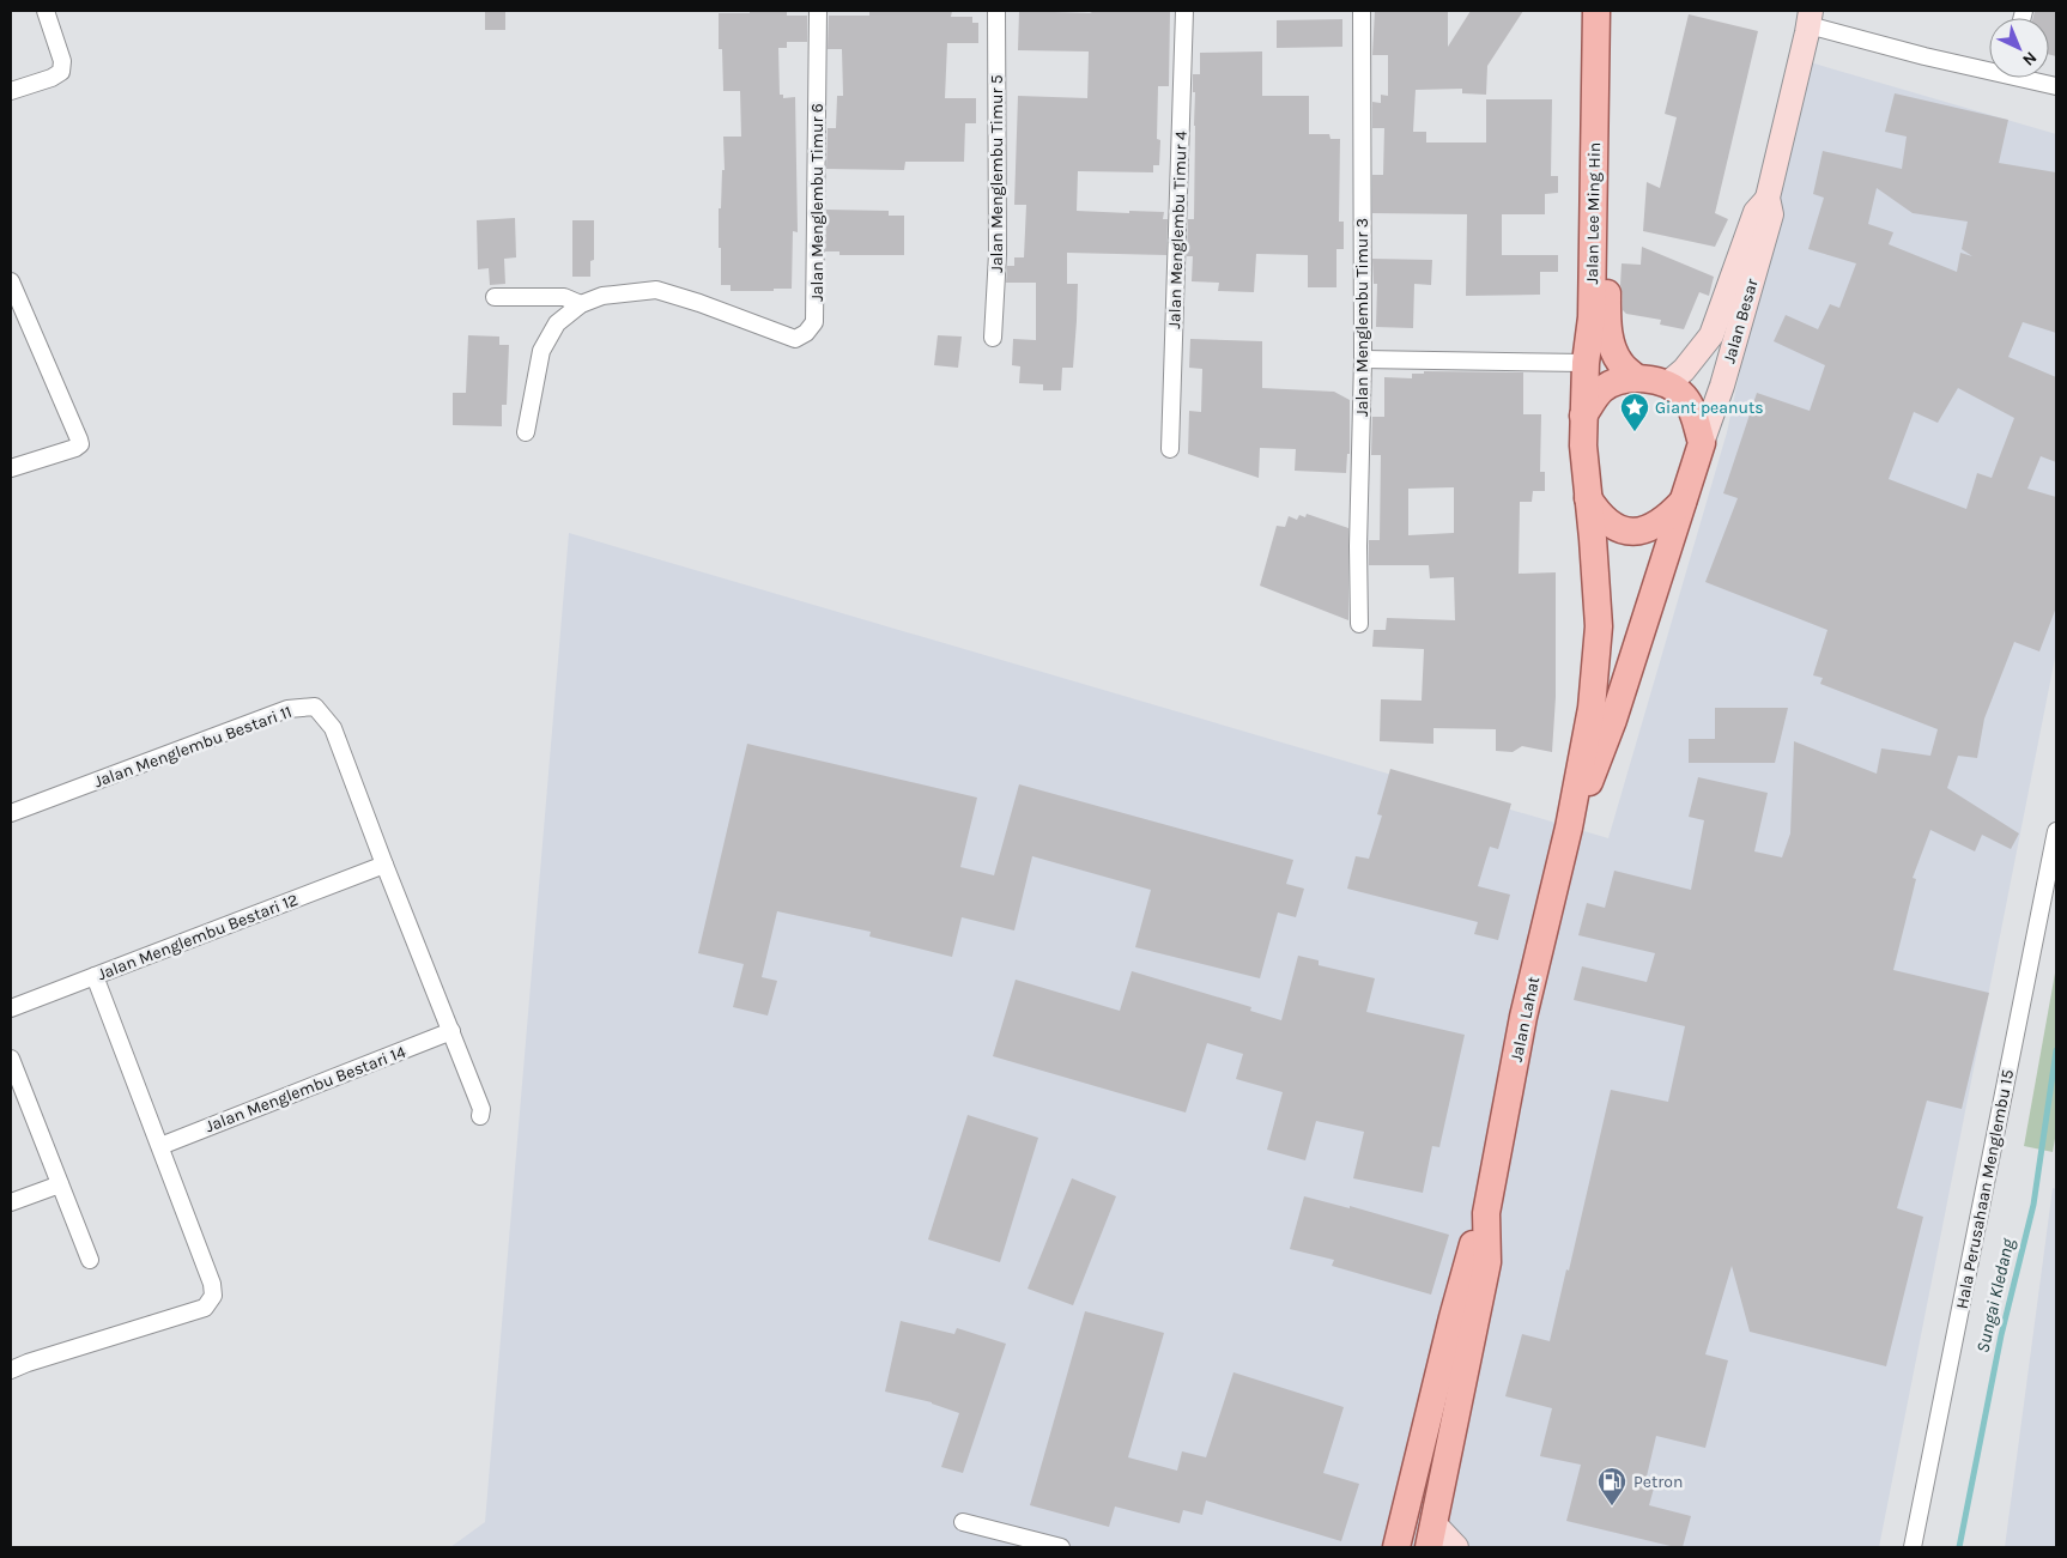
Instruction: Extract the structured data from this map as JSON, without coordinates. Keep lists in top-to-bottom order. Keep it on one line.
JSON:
{"streets":{"main road":["Jalan Lee Ming Hin","Jalan Besar","Jalan Lahat"],"street":["Jalan Menglembu Timur 5","Jalan Menglembu Timur 6","Jalan Menglembu Timur 4","Jalan Menglembu Timur 3","Jalan Menglembu Bestari 11","Jalan Menglembu Bestari 12","Jalan Menglembu Bestari 14","Hala Perusahaan Menglembu 15"]},"crossings":[["Jalan Lee Ming Hin","Jalan Besar"],["Jalan Lee Ming Hin","Jalan Lahat"],["Jalan Besar","Jalan Lahat"],["Jalan Menglembu Bestari 11","Jalan Menglembu Bestari 12"]],"water":["Sungai Kledang"],"places":{"place":["Giant peanuts"],"fuel station":["Petron"]},"north":"bottom right"}
